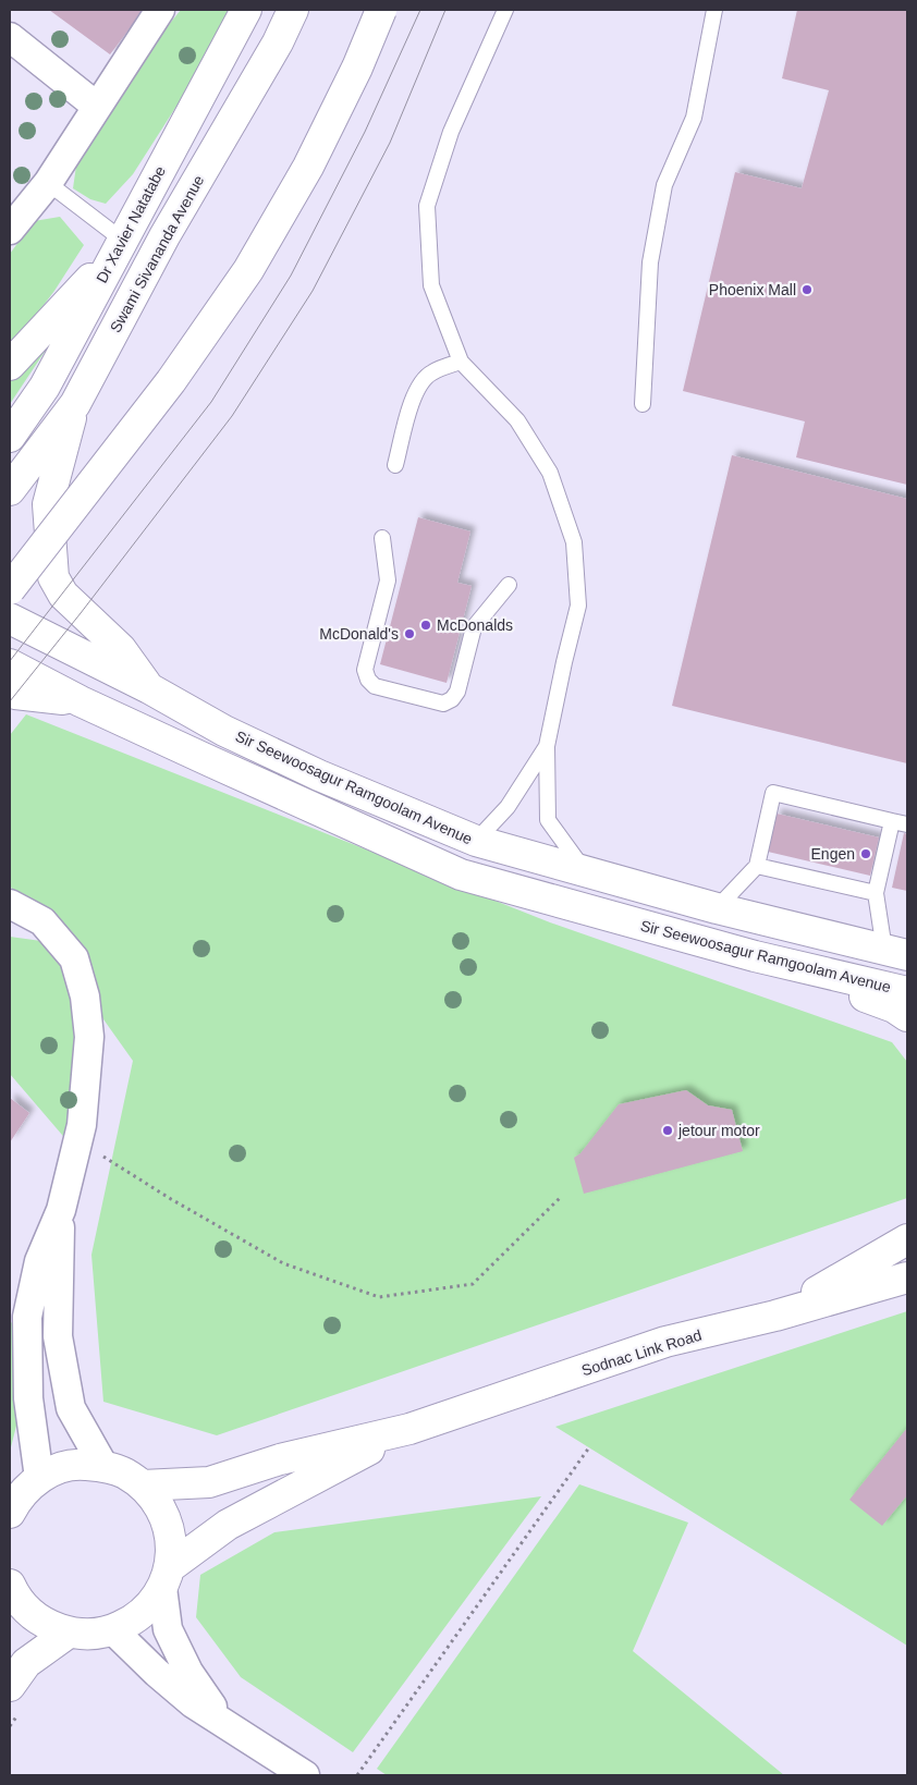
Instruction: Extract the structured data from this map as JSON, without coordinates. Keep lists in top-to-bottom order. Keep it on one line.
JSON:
{"streets":{"main road":["Dr Xavier Natatabe","Swami Sivananda Avenue","Sir Seewoosagur Ramgoolam Avenue","Sodnac Link Road"]},"places":["Phoenix Mall","McDonalds","McDonald's","Engen","jetour motor"]}
